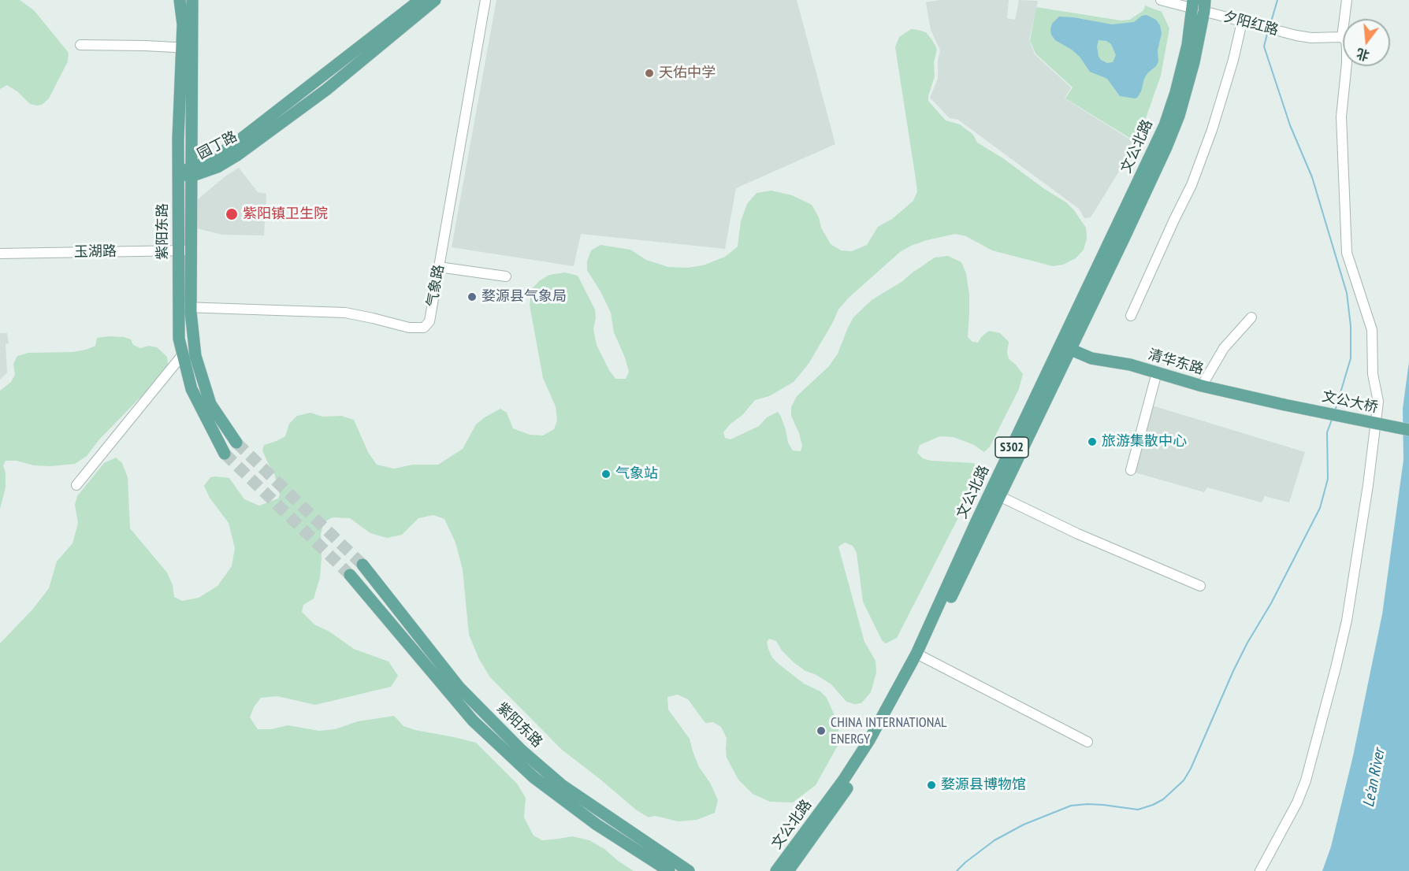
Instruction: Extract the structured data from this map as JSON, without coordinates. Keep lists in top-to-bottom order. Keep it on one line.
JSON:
{"streets":{"main road":["园丁路","文公北路","紫阳东路","清华东路","文公大桥","S302"],"street":["夕阳红路","玉湖路","气象路"]},"crossings":[["夕阳红路","文公北路"],["园丁路","紫阳东路"],["文公北路","清华东路"],["紫阳东路","玉湖路"],["紫阳东路","气象路"],["清华东路","文公大桥"]],"water":["Le'an River"],"places":["天佑中学","紫阳镇卫生院","婺源县气象局","旅游集散中心","气象站","CHINA INTERNATIONAL ENERGY","婺源县博物馆"],"north":"bottom"}
